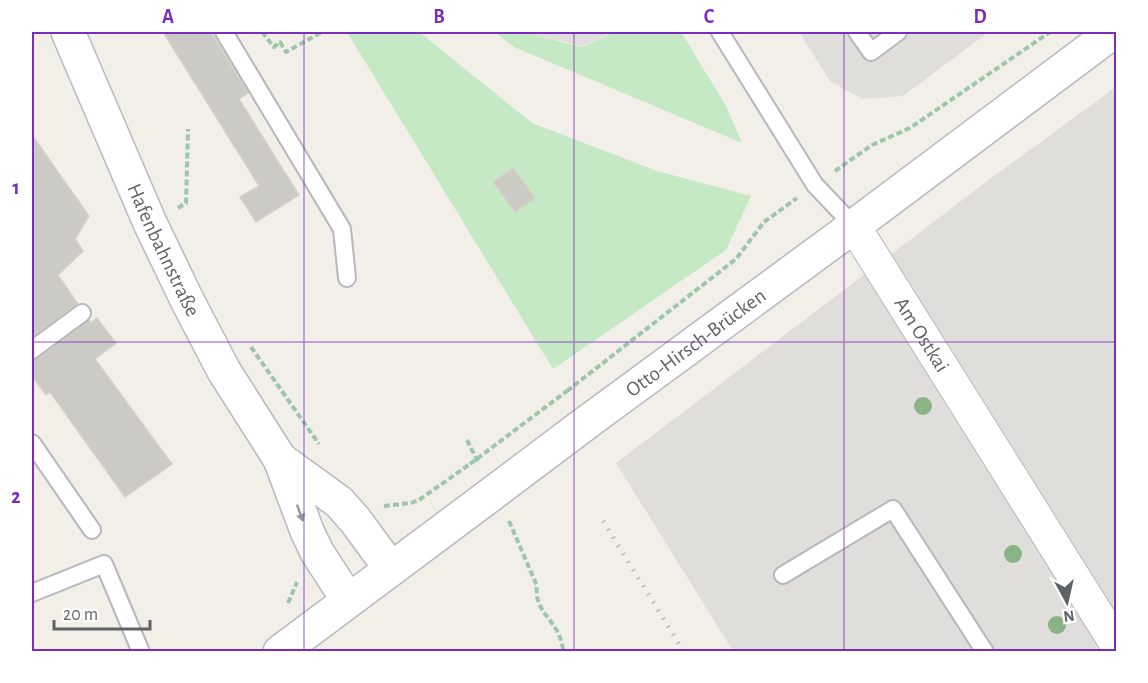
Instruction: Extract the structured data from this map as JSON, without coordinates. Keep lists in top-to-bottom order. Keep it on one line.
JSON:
{"streets":{"main road":["Hafenbahnstraße","Otto-Hirsch-Brücken"],"street":["Am Ostkai"]},"crossings":[["Hafenbahnstraße","Otto-Hirsch-Brücken"],["Am Ostkai","Otto-Hirsch-Brücken"]],"scale_bar":"20 m","north":"bottom","grid":{"columns":["A","B","C","D"],"rows":["1","2"]}}
